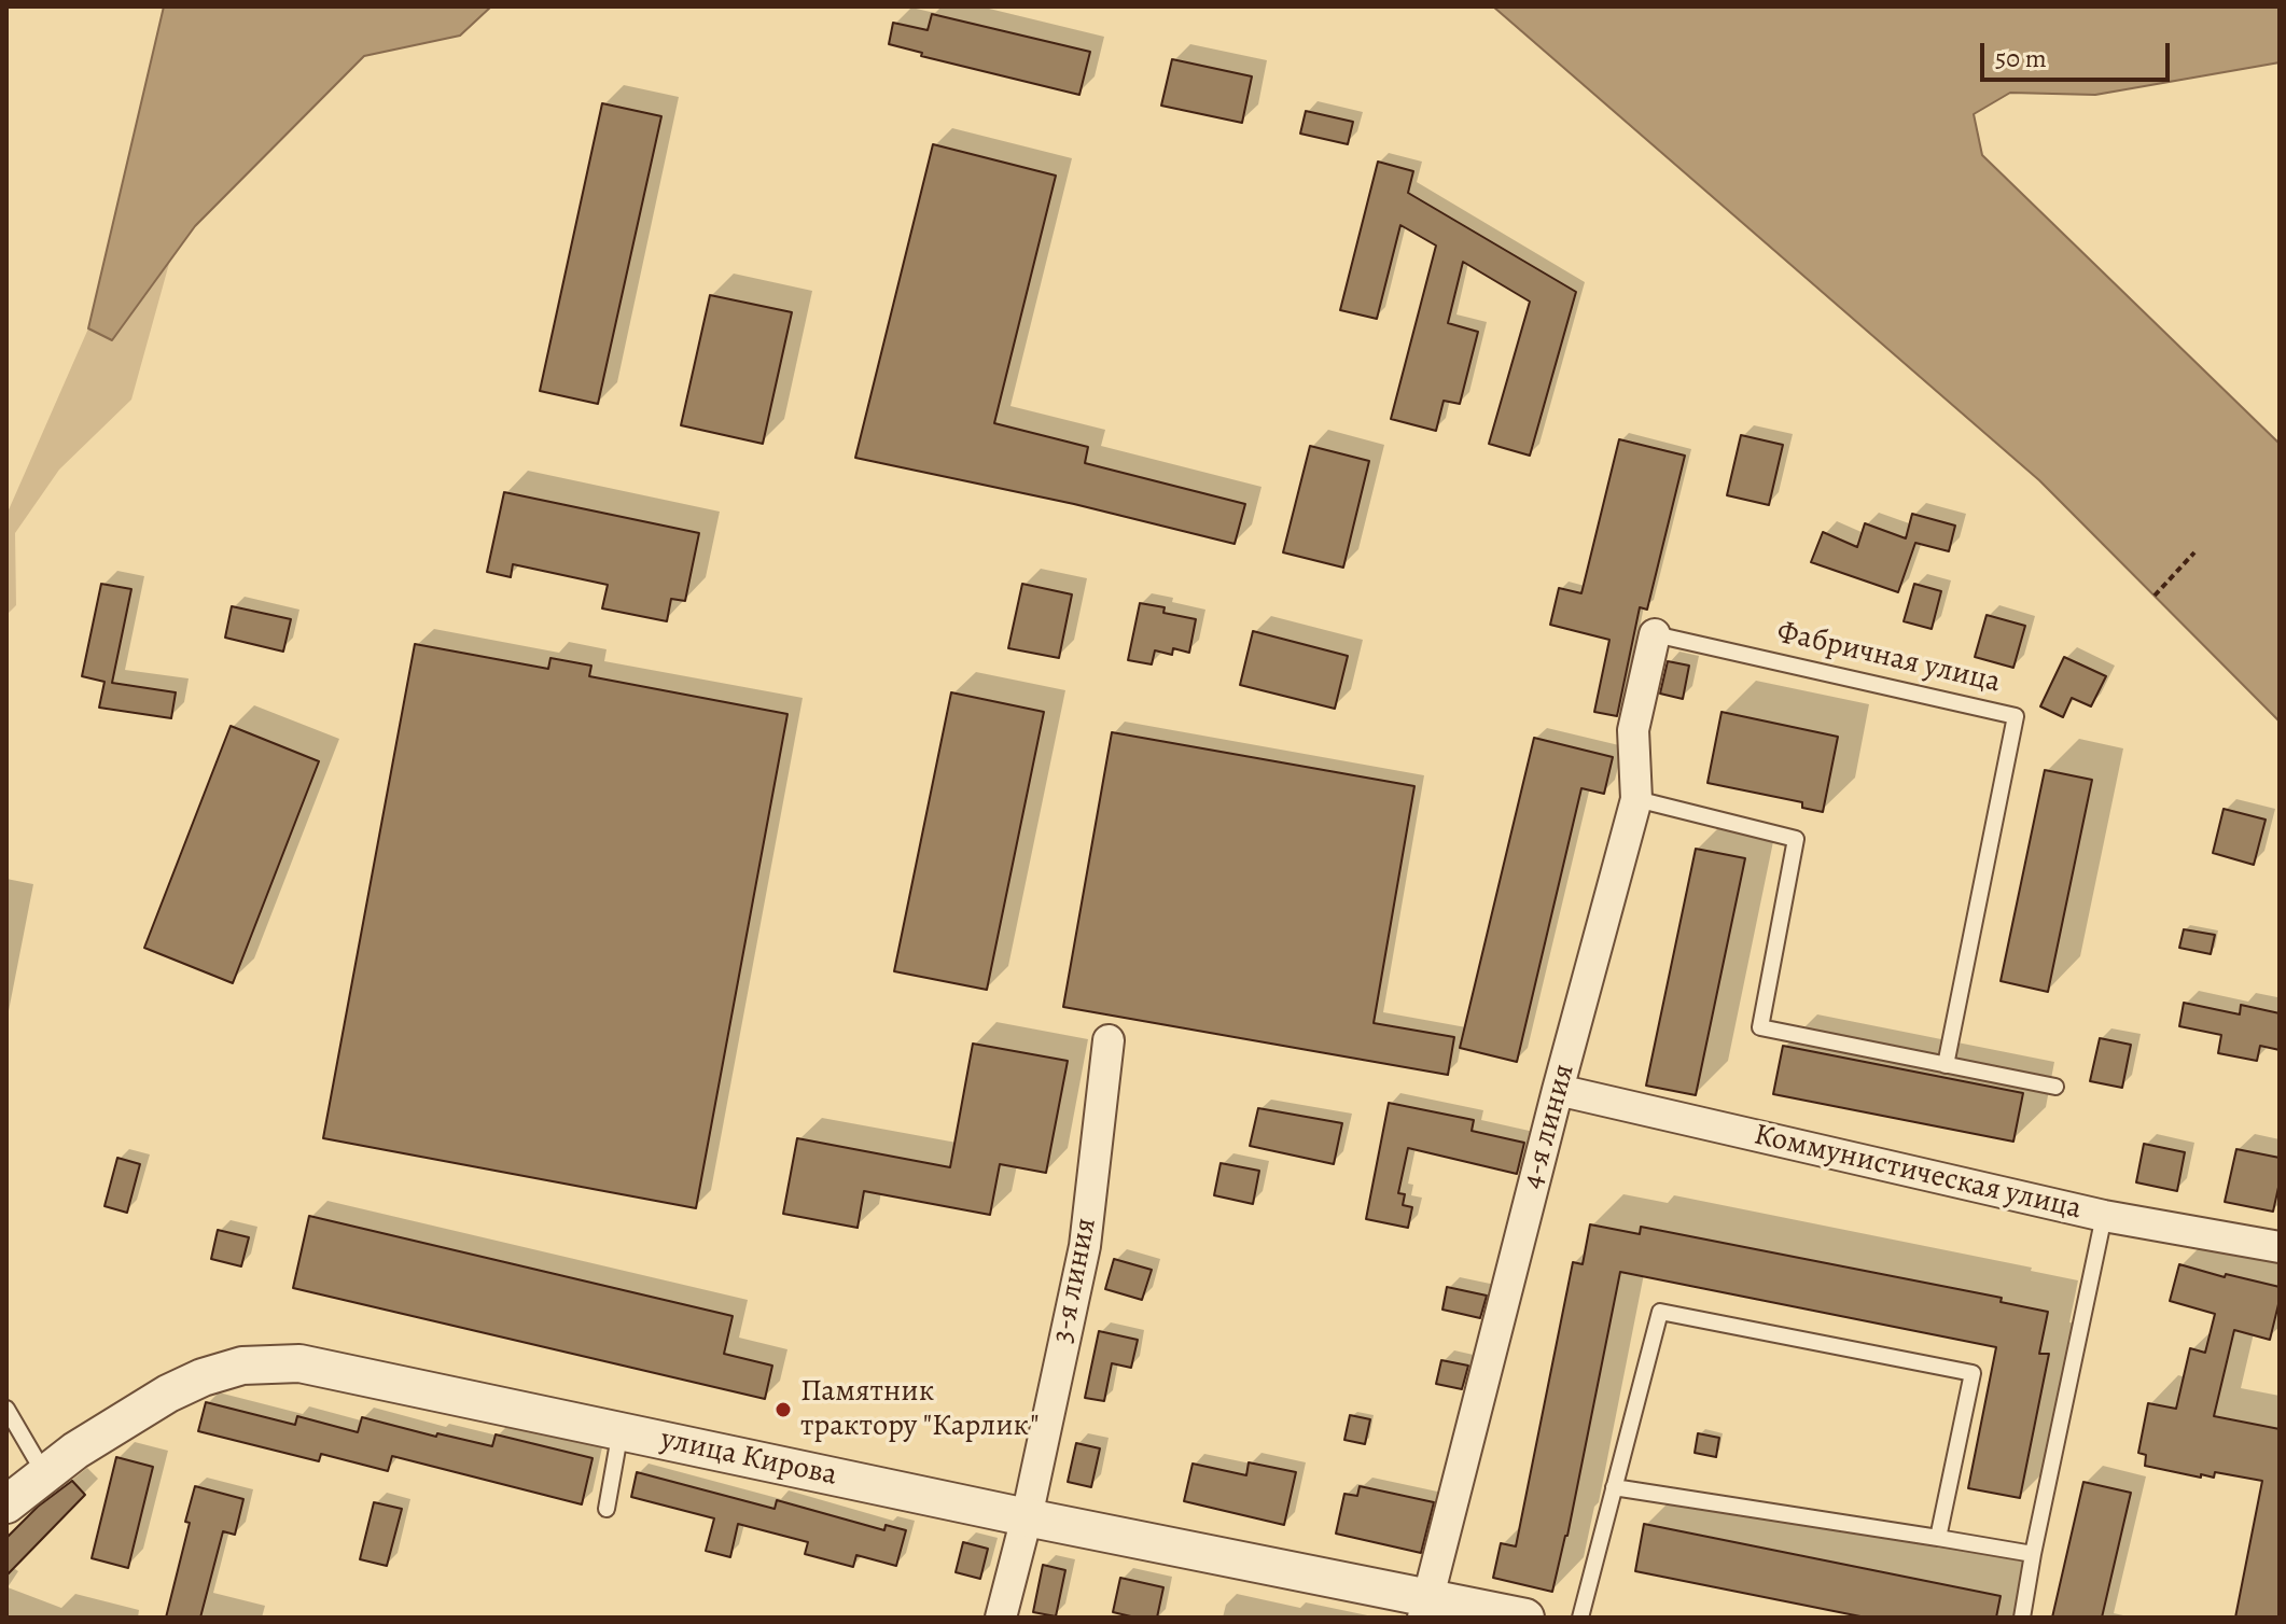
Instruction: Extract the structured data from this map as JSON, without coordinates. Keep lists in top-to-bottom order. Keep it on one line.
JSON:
{"streets":{"street":["4-я линия","Коммунистическая улица","3-я линия","улица Кирова"],"lane":["Фабричная улица"]},"crossings":[["Фабричная улица","4-я линия"],["4-я линия","Коммунистическая улица"],["4-я линия","улица Кирова"],["3-я линия","улица Кирова"]],"places":["Памятник трактору \"Карлик\""],"scale_bar":"50 m"}
